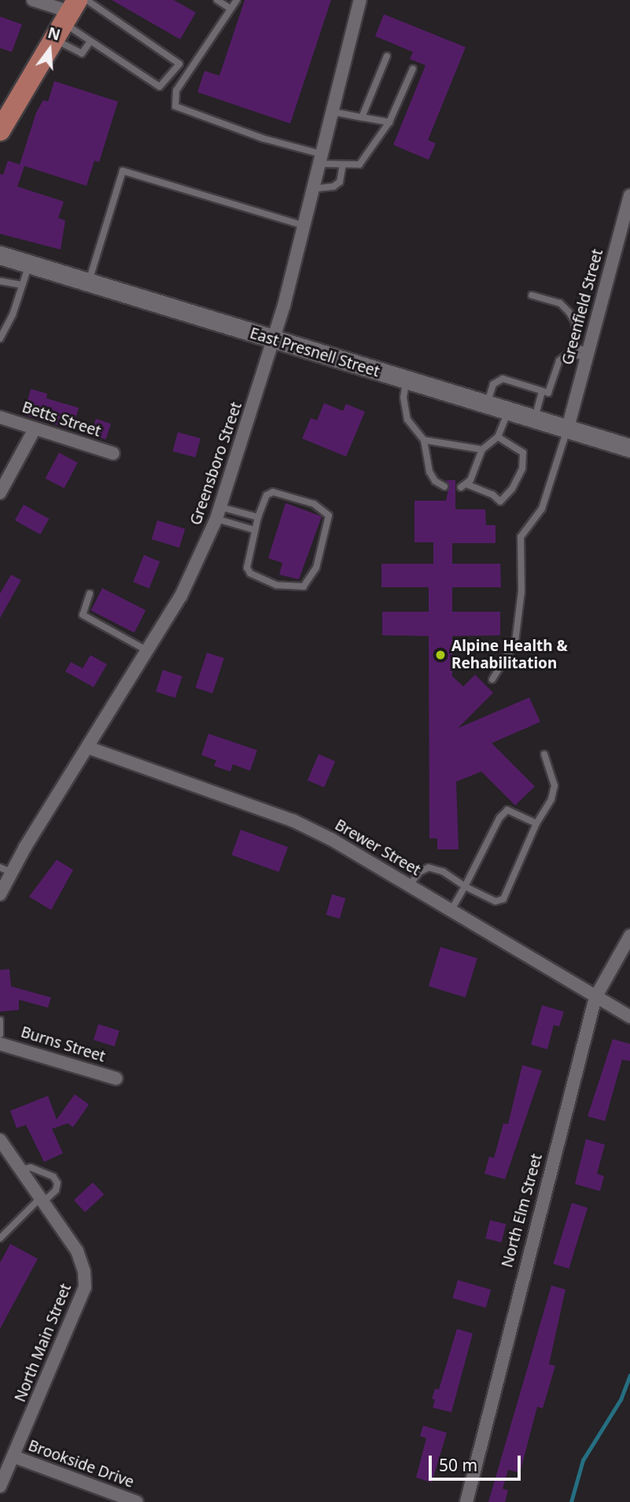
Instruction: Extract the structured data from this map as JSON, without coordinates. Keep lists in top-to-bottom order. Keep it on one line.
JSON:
{"streets":{"main road":["East Presnell Street"],"street":["Greenfield Street","Betts Street","Greensboro Street","Brewer Street","Burns Street","North Elm Street","North Main Street","Brookside Drive"]},"crossings":[["Greenfield Street","East Presnell Street"],["East Presnell Street","Greensboro Street"],["Greensboro Street","Brewer Street"],["Brewer Street","North Elm Street"],["North Main Street","Brookside Drive"]],"places":["Alpine Health & Rehabilitation"],"scale_bar":"50 m","north":"top"}
